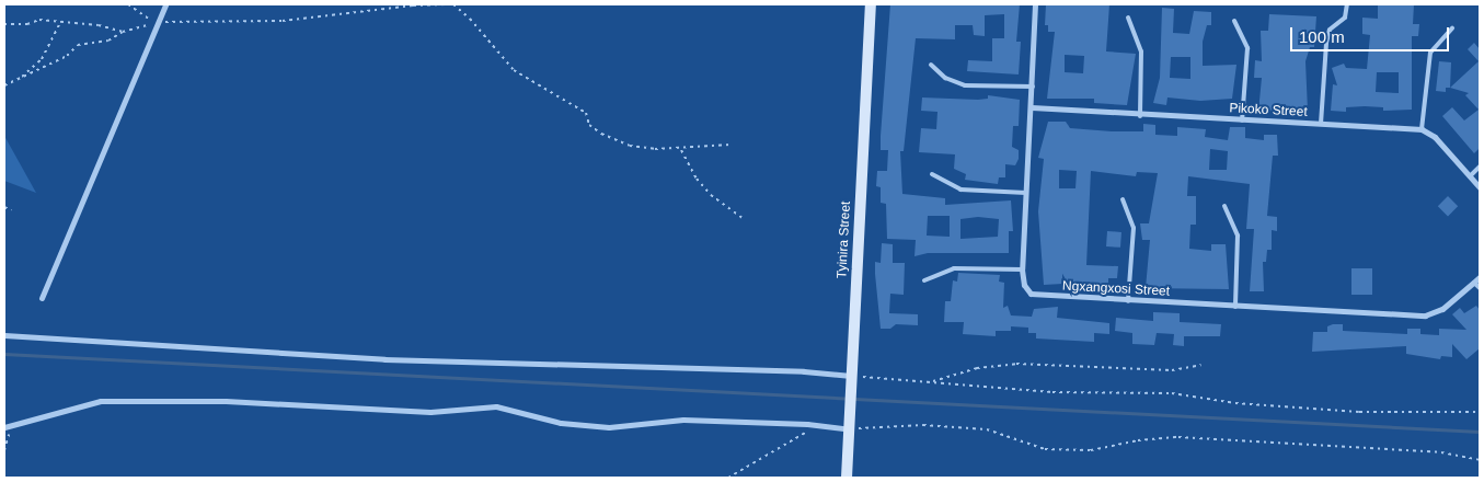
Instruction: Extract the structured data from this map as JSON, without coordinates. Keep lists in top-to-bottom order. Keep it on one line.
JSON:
{"streets":{"street":["Pikoko Street","Tyinira Street","Ngxangxosi Street"]},"crossings":[["Pikoko Street","Ngxangxosi Street"]],"scale_bar":"100 m"}
